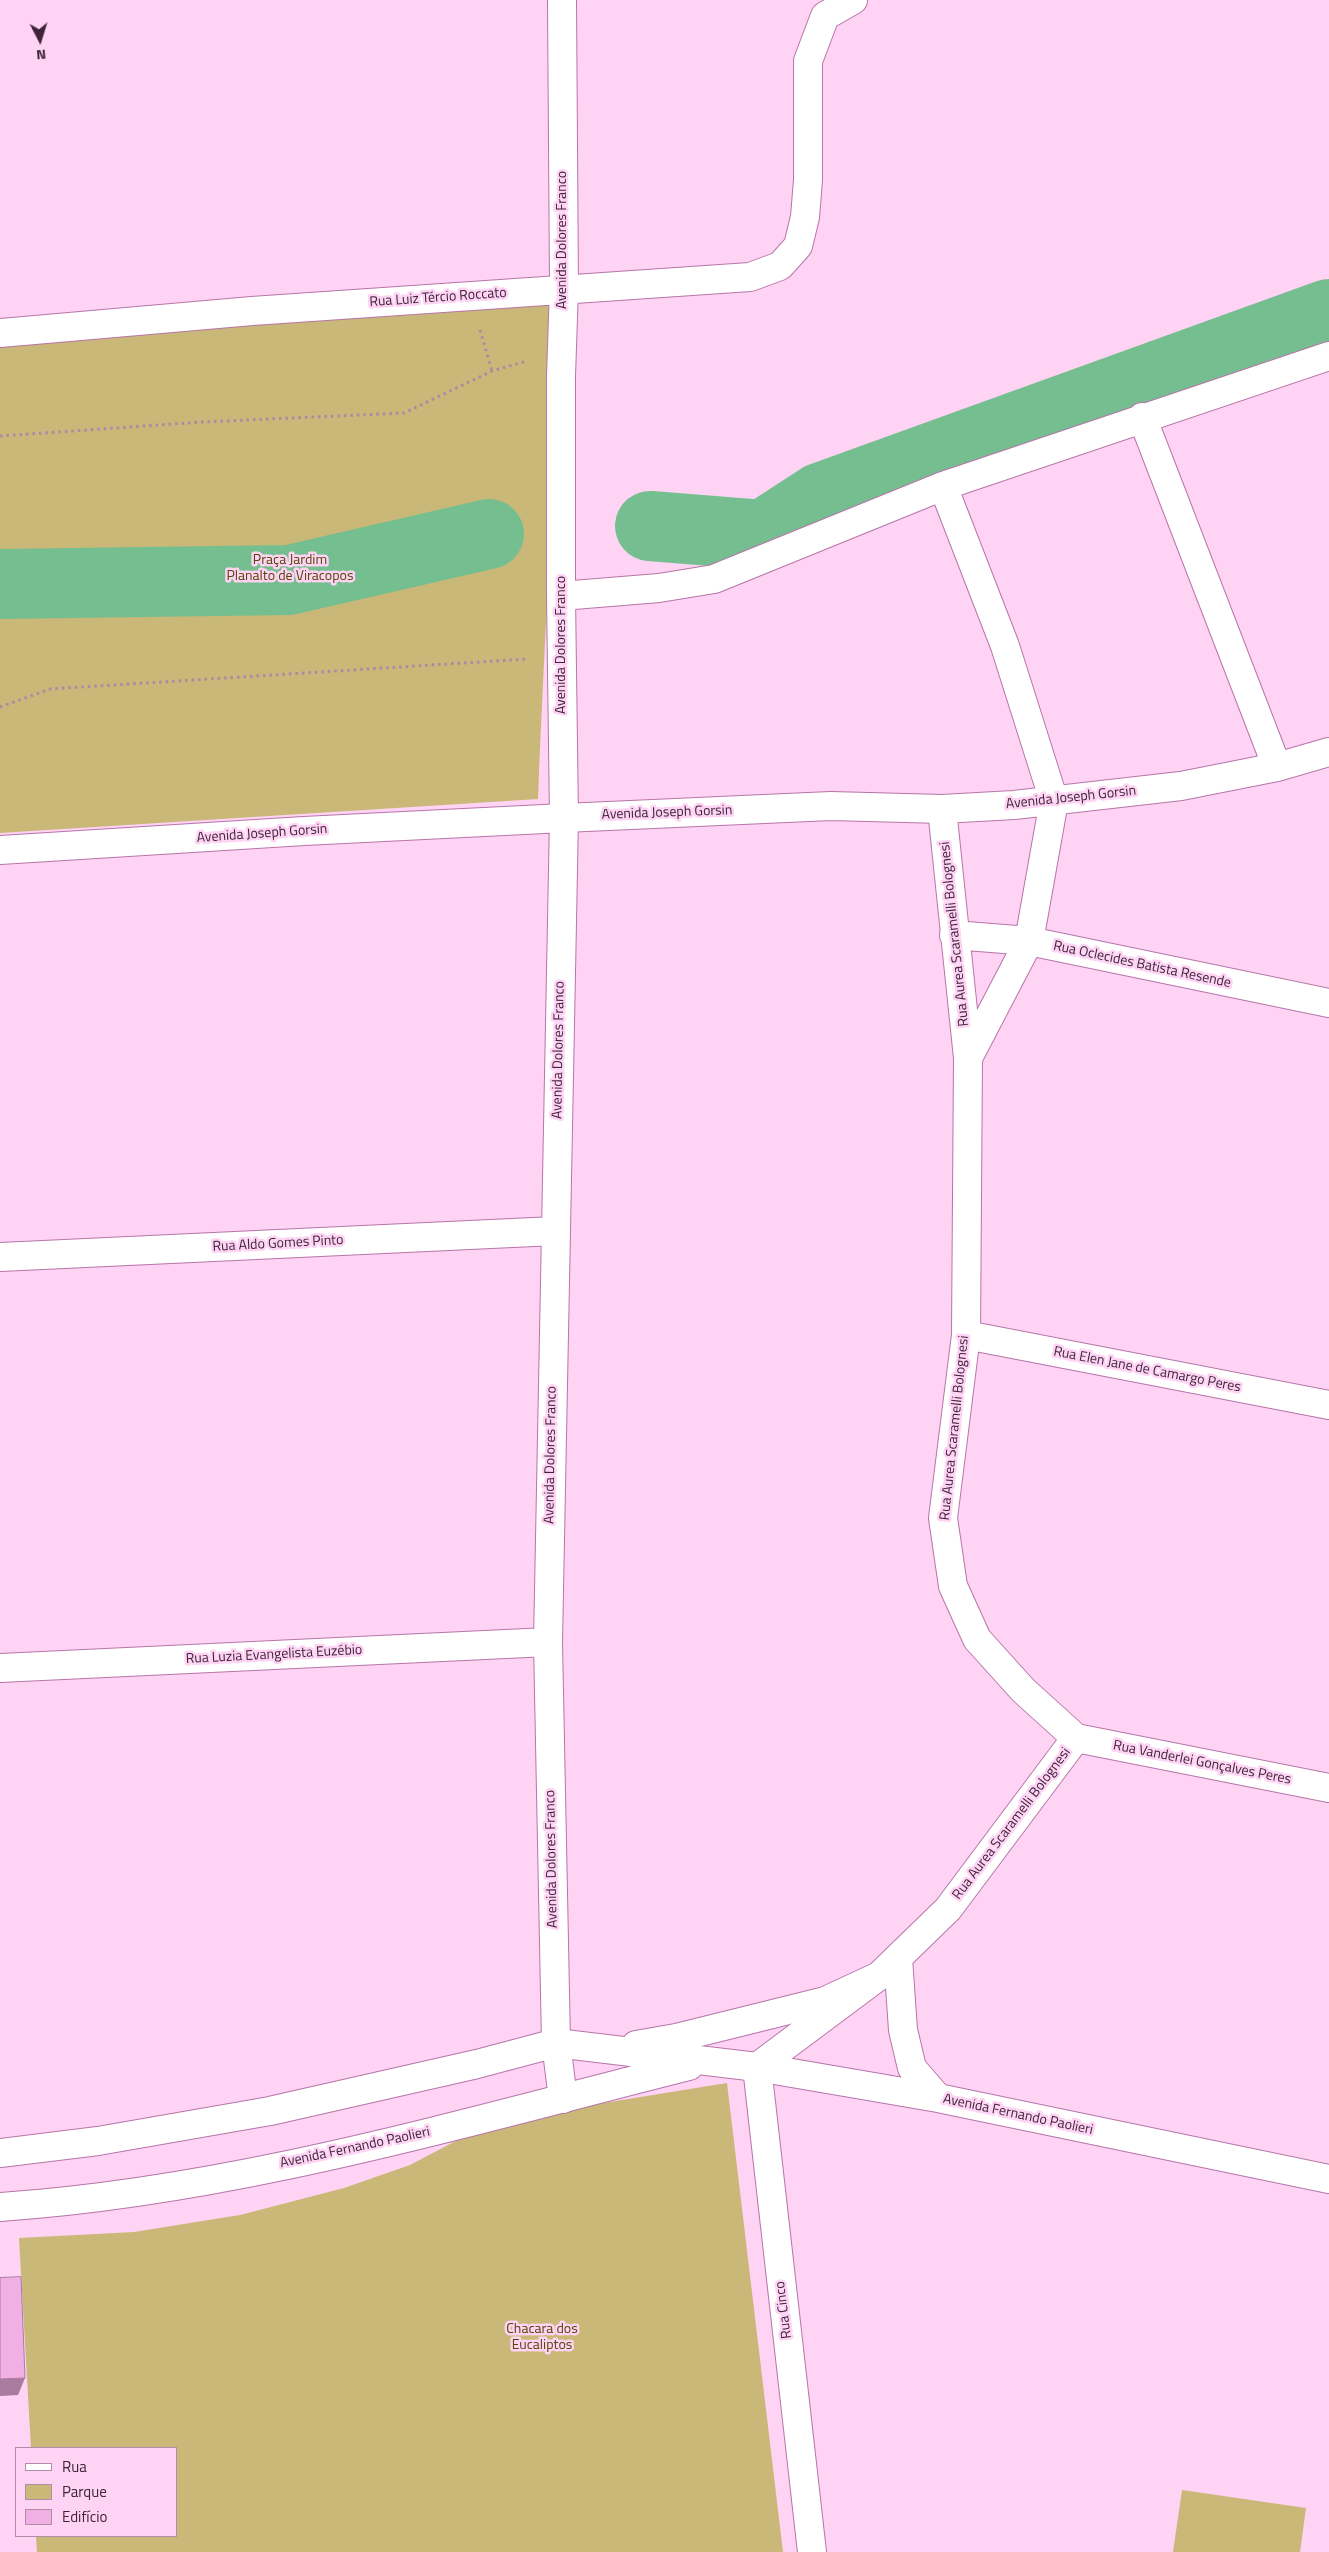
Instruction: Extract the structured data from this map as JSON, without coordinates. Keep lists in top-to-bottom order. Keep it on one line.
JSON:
{"streets":{"street":["Avenida Dolores Franco","Rua Luiz Tércio Roccato","Avenida Joseph Gorsin","Rua Aurea Scaramelli Bolognesi","Rua Oclecides Batista Resende","Rua Aldo Gomes Pinto","Rua Elen Jane de Camargo Peres","Rua Luzia Evangelista Euzébio","Rua Vanderlei Gonçalves Peres","Avenida Fernando Paolieri","Rua Cinco"]},"crossings":[["Avenida Dolores Franco","Rua Luiz Tércio Roccato"],["Avenida Dolores Franco","Avenida Joseph Gorsin"],["Avenida Dolores Franco","Rua Aldo Gomes Pinto"],["Avenida Dolores Franco","Rua Luzia Evangelista Euzébio"],["Avenida Dolores Franco","Avenida Fernando Paolieri"],["Avenida Joseph Gorsin","Rua Aurea Scaramelli Bolognesi"],["Rua Aurea Scaramelli Bolognesi","Rua Oclecides Batista Resende"],["Rua Aurea Scaramelli Bolognesi","Rua Elen Jane de Camargo Peres"],["Rua Aurea Scaramelli Bolognesi","Rua Vanderlei Gonçalves Peres"],["Rua Aurea Scaramelli Bolognesi","Avenida Fernando Paolieri"],["Rua Aurea Scaramelli Bolognesi","Rua Cinco"],["Avenida Fernando Paolieri","Rua Cinco"]],"parks":["Praça Jardim Planalto de Viracopos","Chacara dos Eucaliptos"],"legend":["Rua","Parque","Edifício"],"north":"bottom"}
